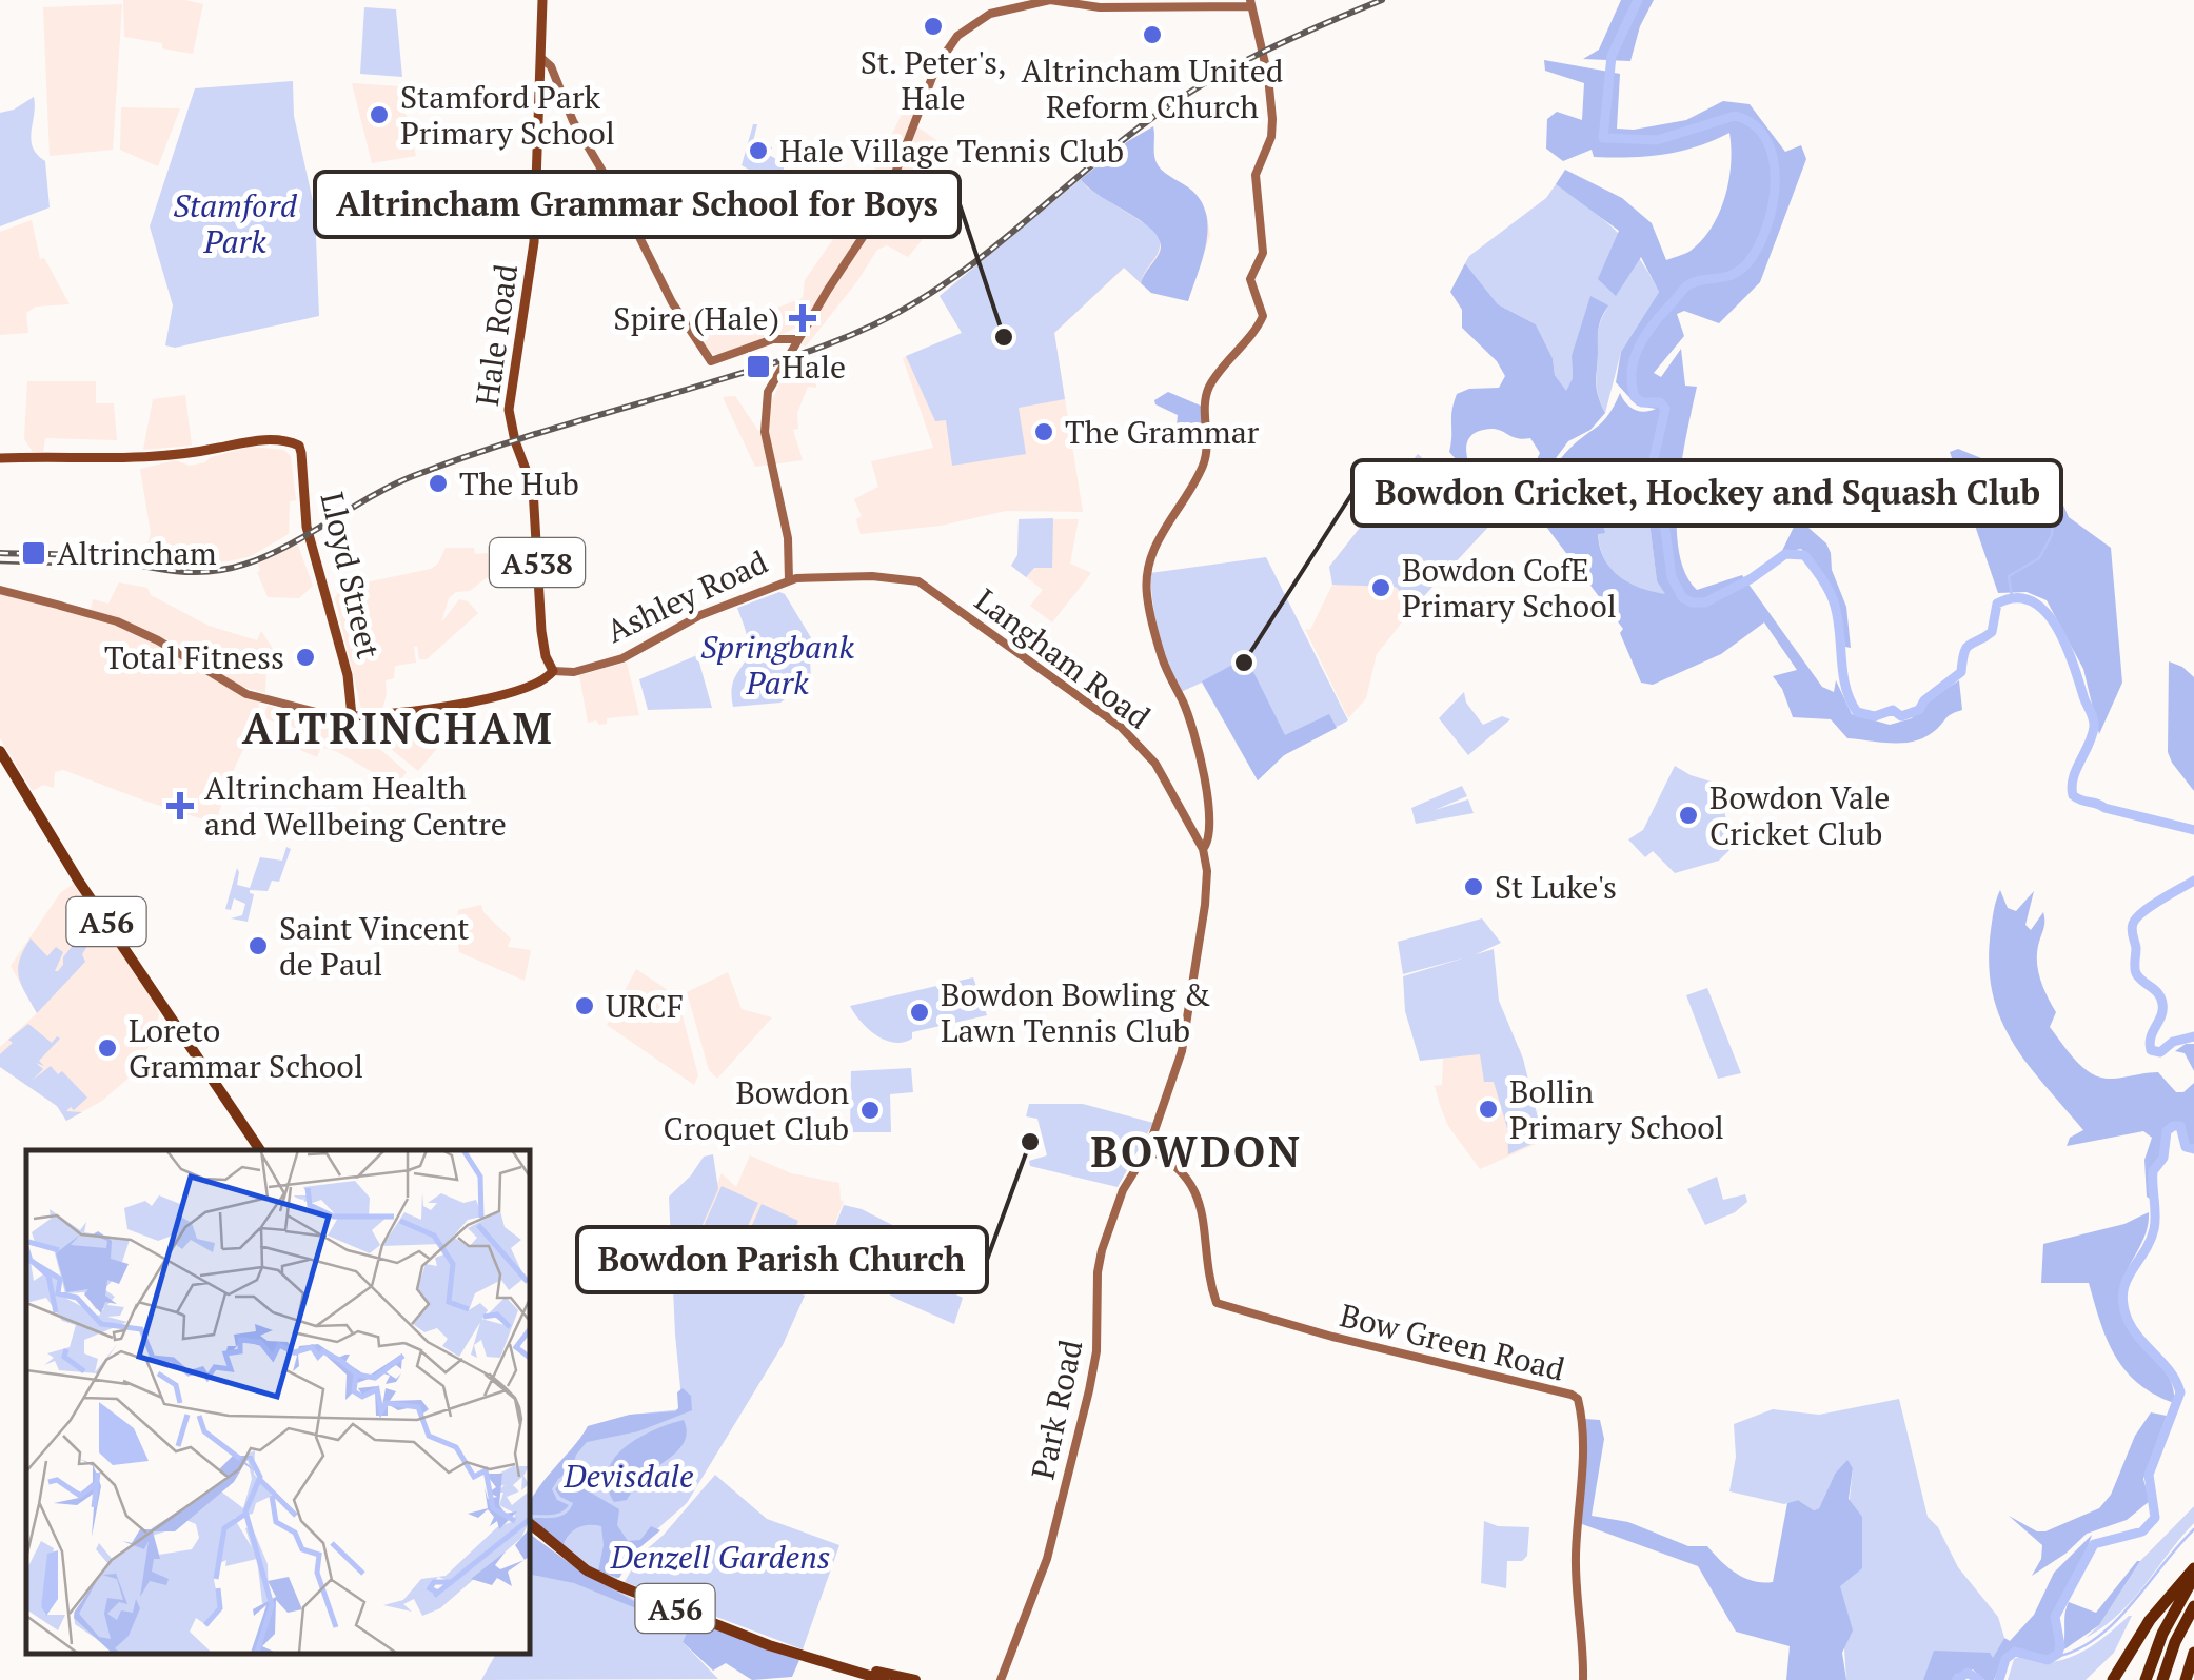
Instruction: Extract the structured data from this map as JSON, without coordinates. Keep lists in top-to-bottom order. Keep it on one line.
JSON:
{"streets":{"highway":["A56"],"main road":["Hale Road","A538","Lloyd Street","Ashley Road","Langham Road","Bow Green Road","Park Road"]},"crossings":[["Hale Road","Ashley Road"],["Lloyd Street","Ashley Road"],["Ashley Road","Langham Road"],["Langham Road","Bow Green Road"],["Langham Road","Park Road"],["Bow Green Road","Park Road"]],"districts":["ALTRINCHAM","BOWDON"],"parks":["Stamford Park","Springbank Park","Devisdale","Denzell Gardens"],"places":{"other":["St. Peter's, Hale","Altrincham United Reform Church","Stamford Park Primary School","Hale Village Tennis Club","Altrincham Grammar School for Boys","The Grammar","The Hub","Bowdon CofE Primary School","Total Fitness","Bowdon Cricket, Hockey and Squash Club","Bowdon Vale Cricket Club","St Luke's","Saint Vincent de Paul","URCF","Bowdon Bowling & Lawn Tennis Club","Loreto Grammar School","Bollin Primary School","Bowdon Croquet Club","Bowdon Parish Church"],"health":["Spire (Hale)","Altrincham Health and Wellbeing Centre"],"transit":["Hale","Altrincham"]}}
